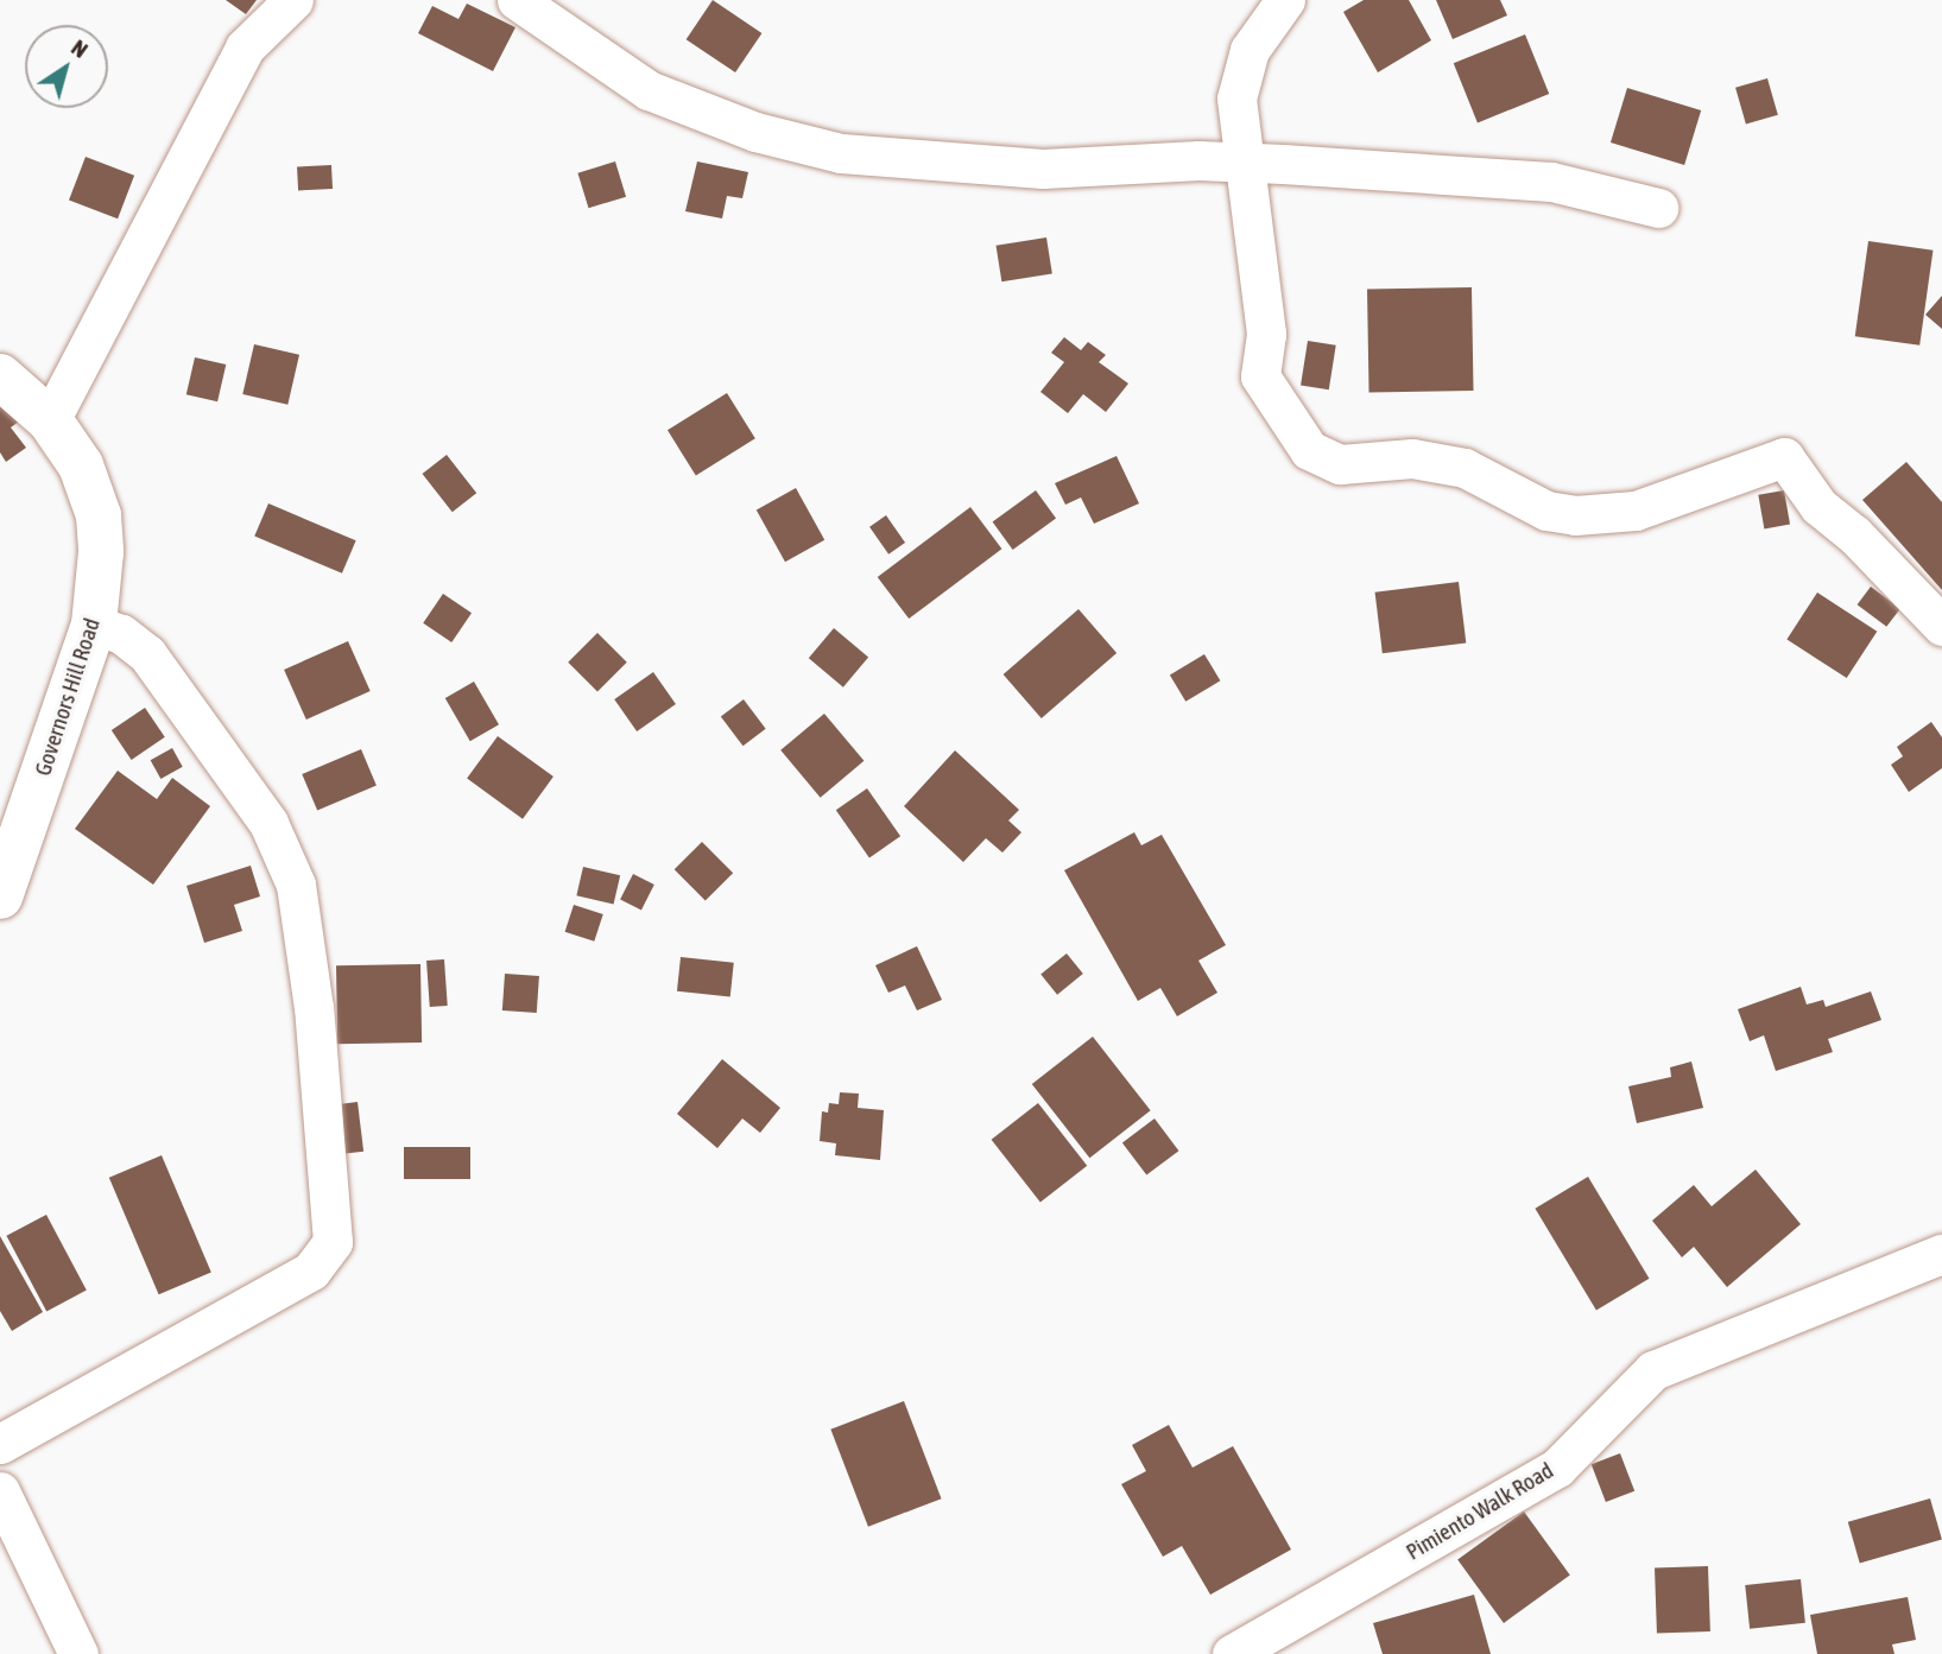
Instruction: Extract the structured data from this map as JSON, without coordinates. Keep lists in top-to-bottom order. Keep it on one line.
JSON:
{"streets":{"street":["Governors Hill Road","Pimiento Walk Road"]},"north":"top right"}
